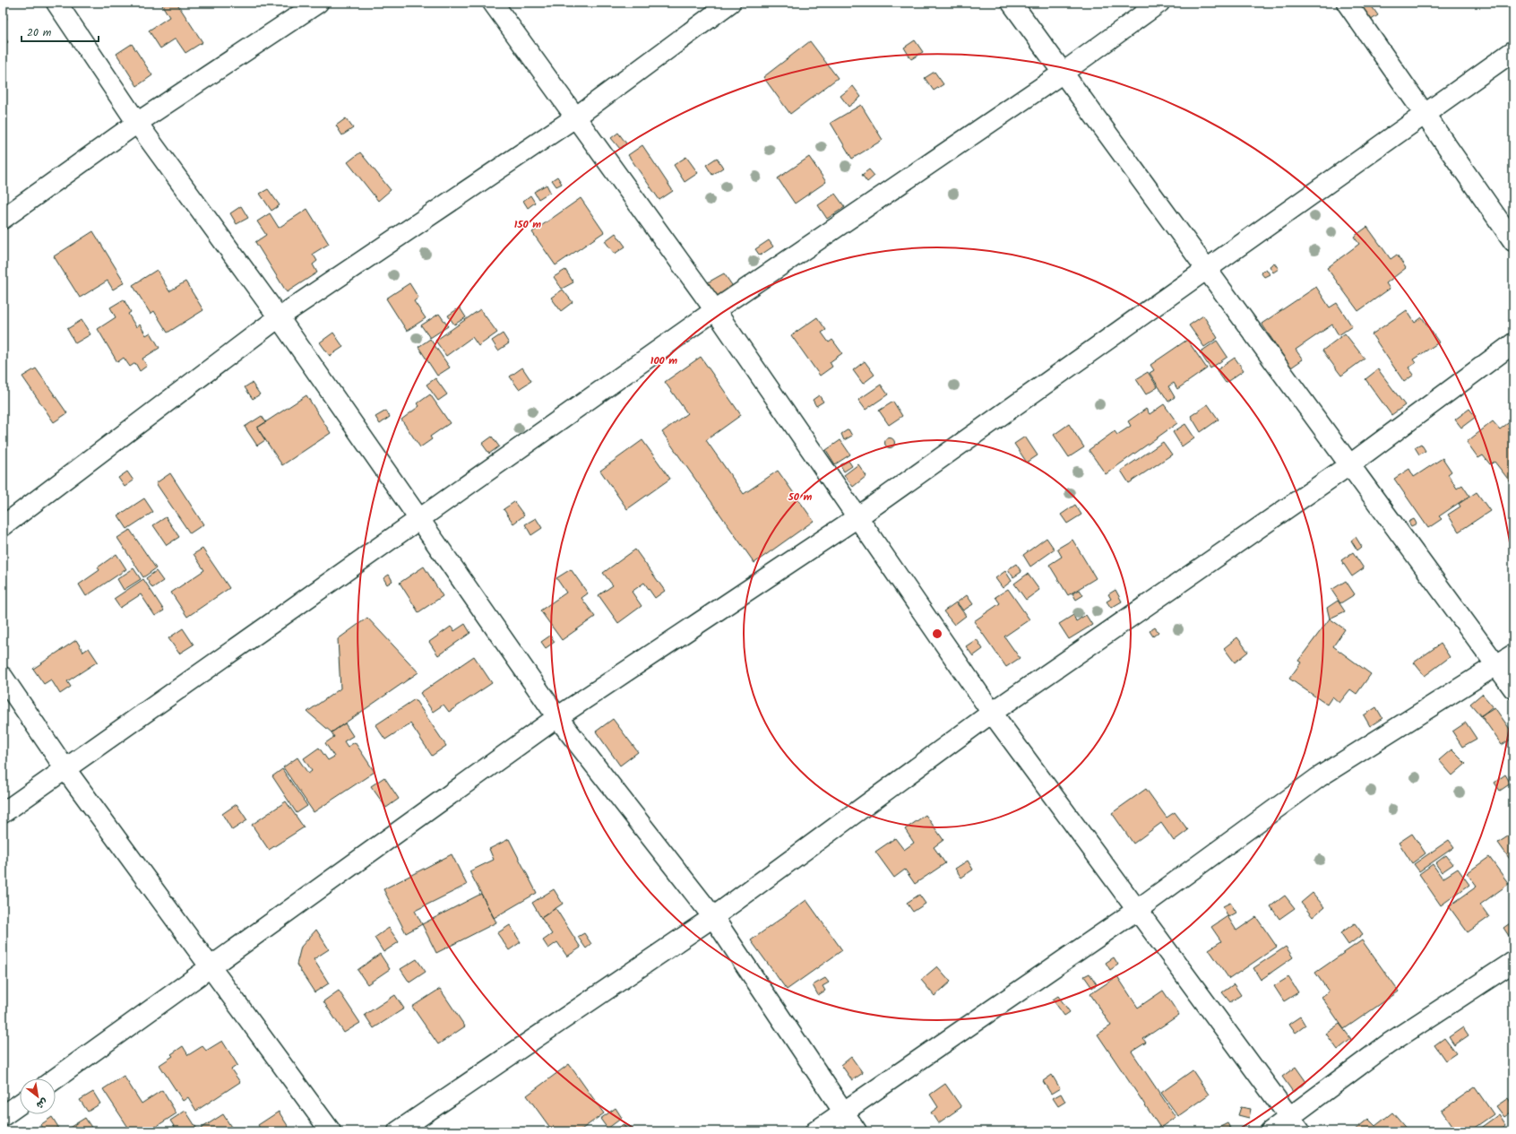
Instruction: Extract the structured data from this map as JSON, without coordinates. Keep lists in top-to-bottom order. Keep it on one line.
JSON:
{"scale_bar":"20 m","north":"bottom right","rings":["150 m","100 m","50 m"]}
